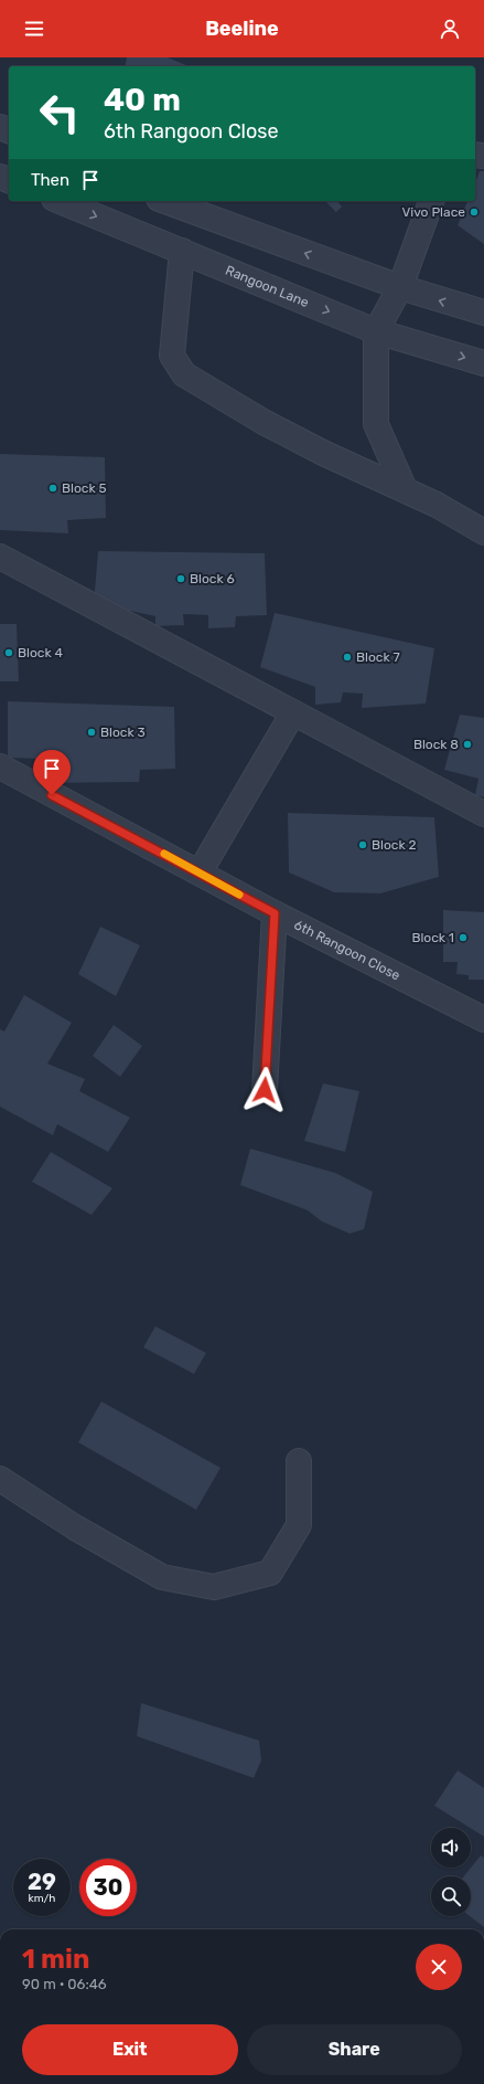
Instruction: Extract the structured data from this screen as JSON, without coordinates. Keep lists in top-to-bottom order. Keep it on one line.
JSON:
{"streets":{"street":["Rangoon Lane","6th Rangoon Close"]},"places":["Vivo Place","Block 5","Block 6","Block 4","Block 7","Block 3","Block 8","Block 2","Block 1"],"page":{"header":"Beeline","turn":["40 m","6th Rangoon Close"],"then":"Then","speed":"29 km/h","limit":"30","heading":["1 min","90 m · 06:46"],"buttons":["Exit","Share"]}}
